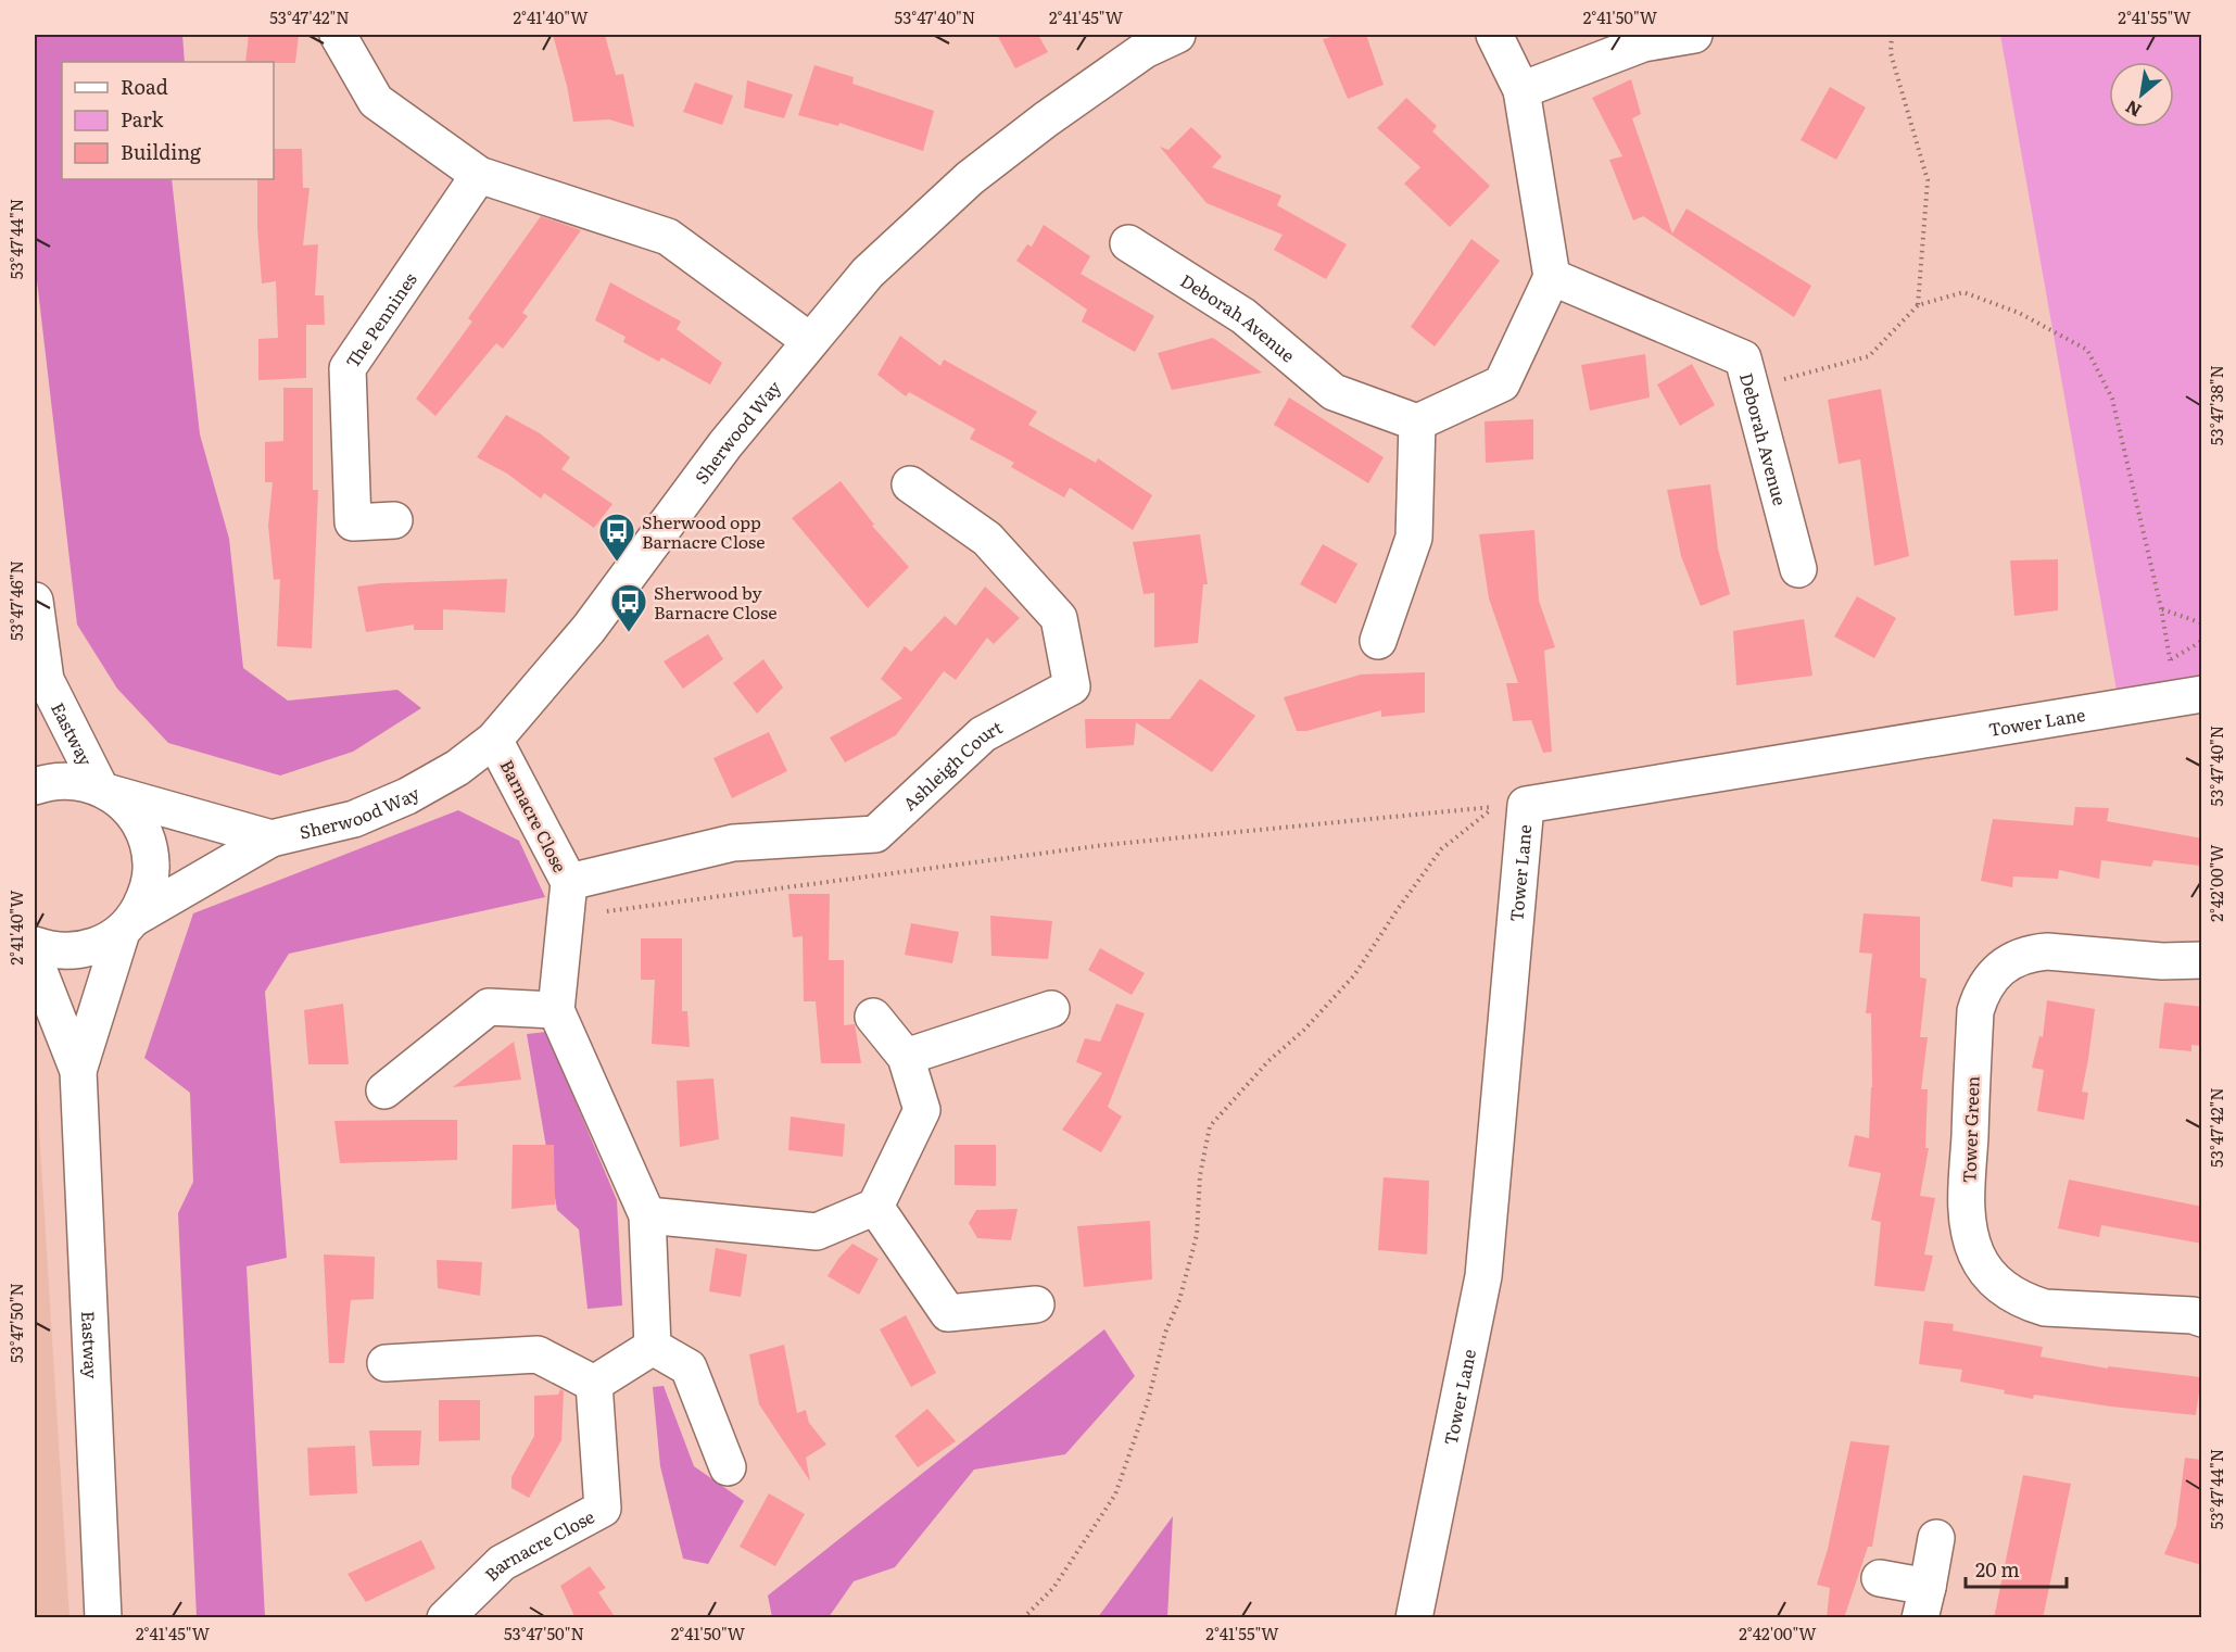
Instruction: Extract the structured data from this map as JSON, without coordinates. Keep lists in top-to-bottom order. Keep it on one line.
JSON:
{"streets":{"street":["Deborah Avenue","The Pennines","Sherwood Way","Tower Lane","Eastway","Ashleigh Court","Barnacre Close","Tower Green"]},"crossings":[["Sherwood Way","Eastway"],["Sherwood Way","Barnacre Close"],["Ashleigh Court","Barnacre Close"]],"places":{"bus stop":["Sherwood opp Barnacre Close","Sherwood by Barnacre Close"]},"legend":["Road","Park","Building"],"scale_bar":"20 m","north":"bottom left","coordinates":["53°47'42\"N","2°41'40\"W","53°47'40\"N","2°41'45\"W","2°41'50\"W","2°41'55\"W","53°47'44\"N","53°47'38\"N","53°47'46\"N","2°42'00\"W","53°47'50\"N"]}
